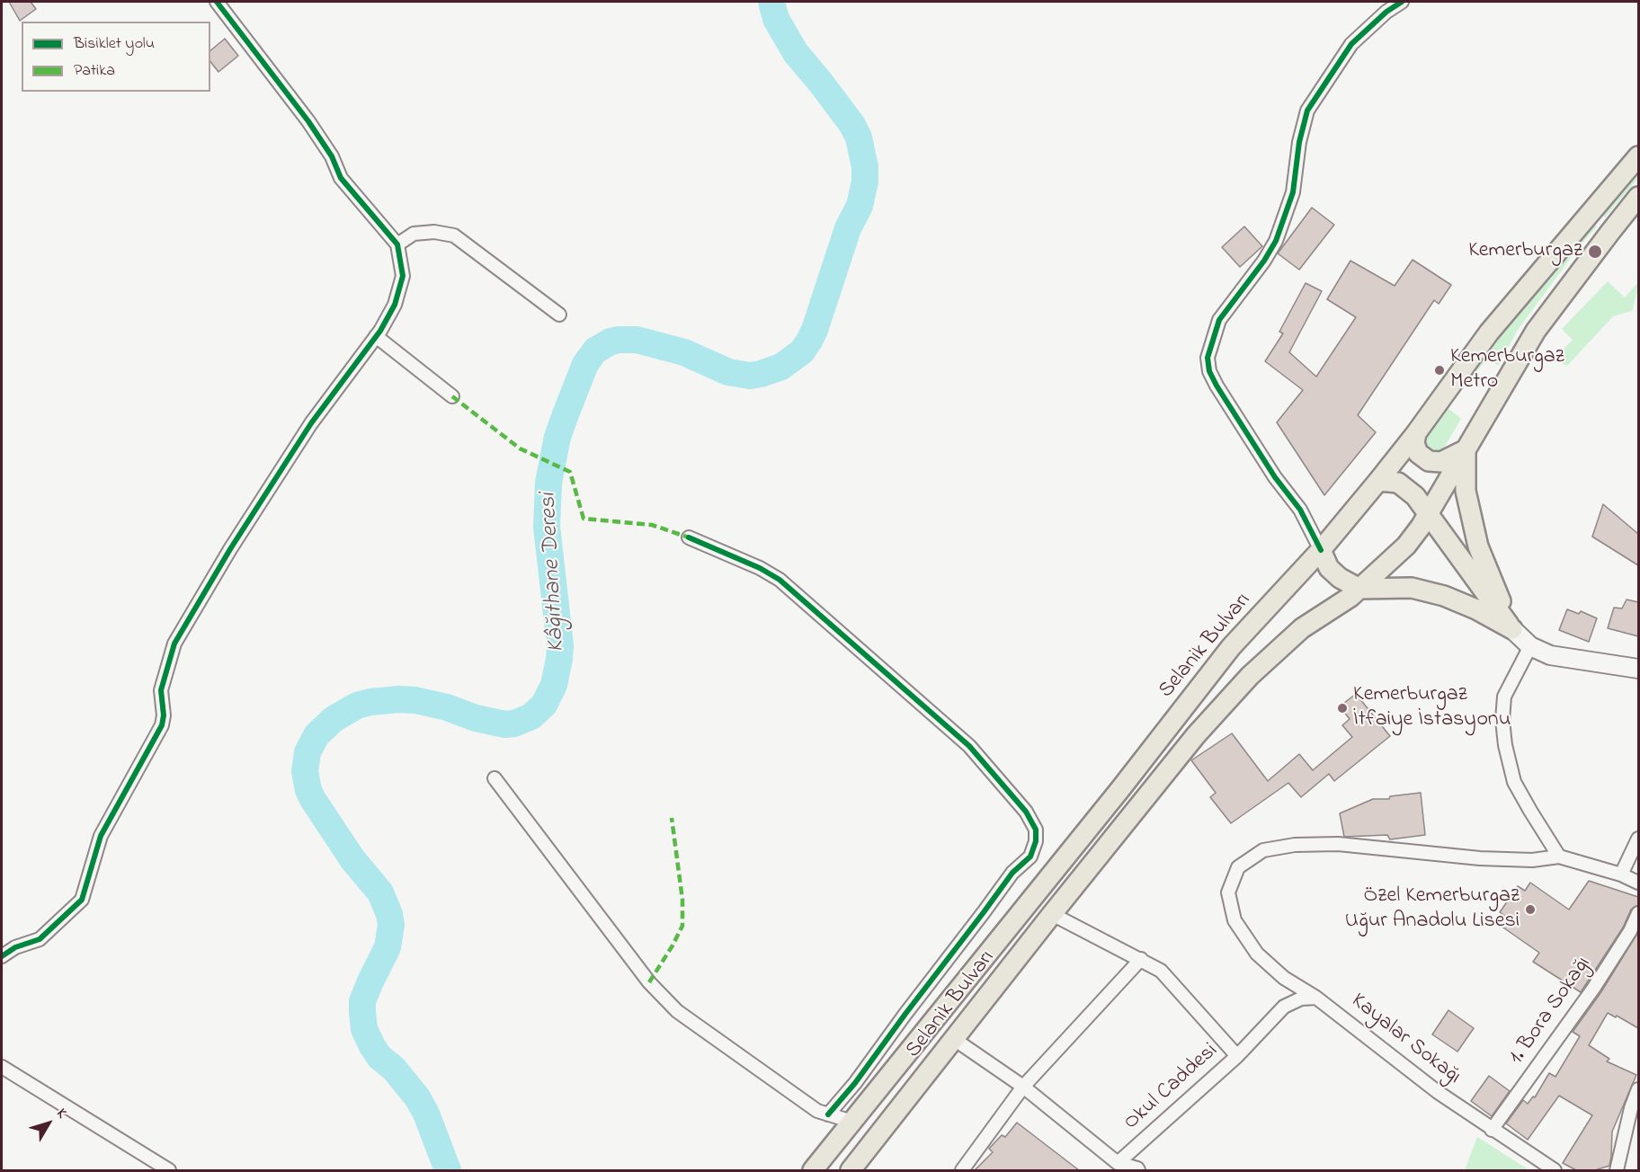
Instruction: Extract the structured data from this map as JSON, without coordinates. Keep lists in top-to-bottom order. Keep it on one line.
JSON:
{"streets":{"main road":["Selanik Bulvarı"],"street":["1. Bora Sokağı","Kayalar Sokağı","Okul Caddesi"]},"crossings":[["Selanik Bulvarı","Okul Caddesi"],["1. Bora Sokağı","Kayalar Sokağı"],["Kayalar Sokağı","Okul Caddesi"]],"water":["Kâğıthane Deresi"],"places":["Kemerburgaz","Kemerburgaz Metro","Kemerburgaz İtfaiye İstasyonu","Özel Kemerburgaz Uğur Anadolu Lisesi"],"legend":["Bisiklet yolu","Patika"],"north":"top right"}
